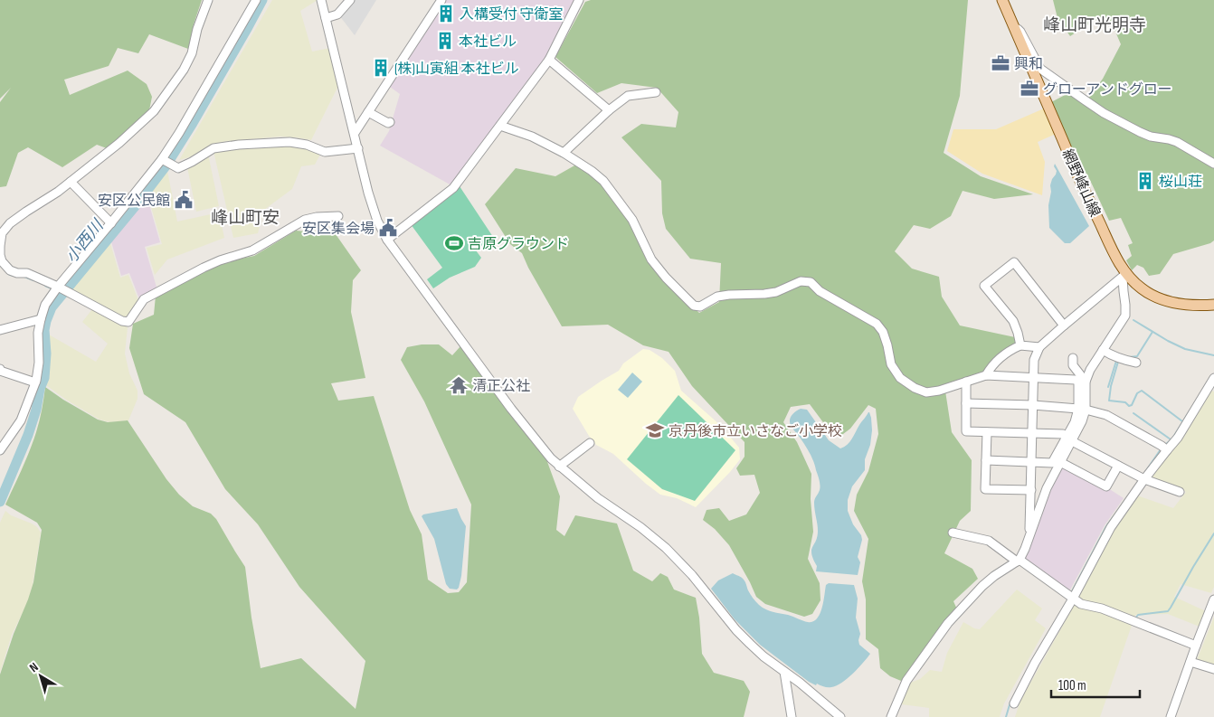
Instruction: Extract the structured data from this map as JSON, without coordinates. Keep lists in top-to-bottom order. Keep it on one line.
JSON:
{"streets":{"main road":["網野峰山線"]},"districts":["峰山町光明寺","峰山町安"],"water":["小西川"],"places":{"building":["入構受付 守衛室","本社ビル","(株)山寅組 本社ビル","桜山荘"],"office":["興和","グローアンドグロー"],"public building":["安区公民館","安区集会場"],"sports":["吉原グラウンド"],"temple":["清正公社"],"school or university":["京丹後市立いさなご小学校"]},"scale_bar":"100 m","north":"top left"}
